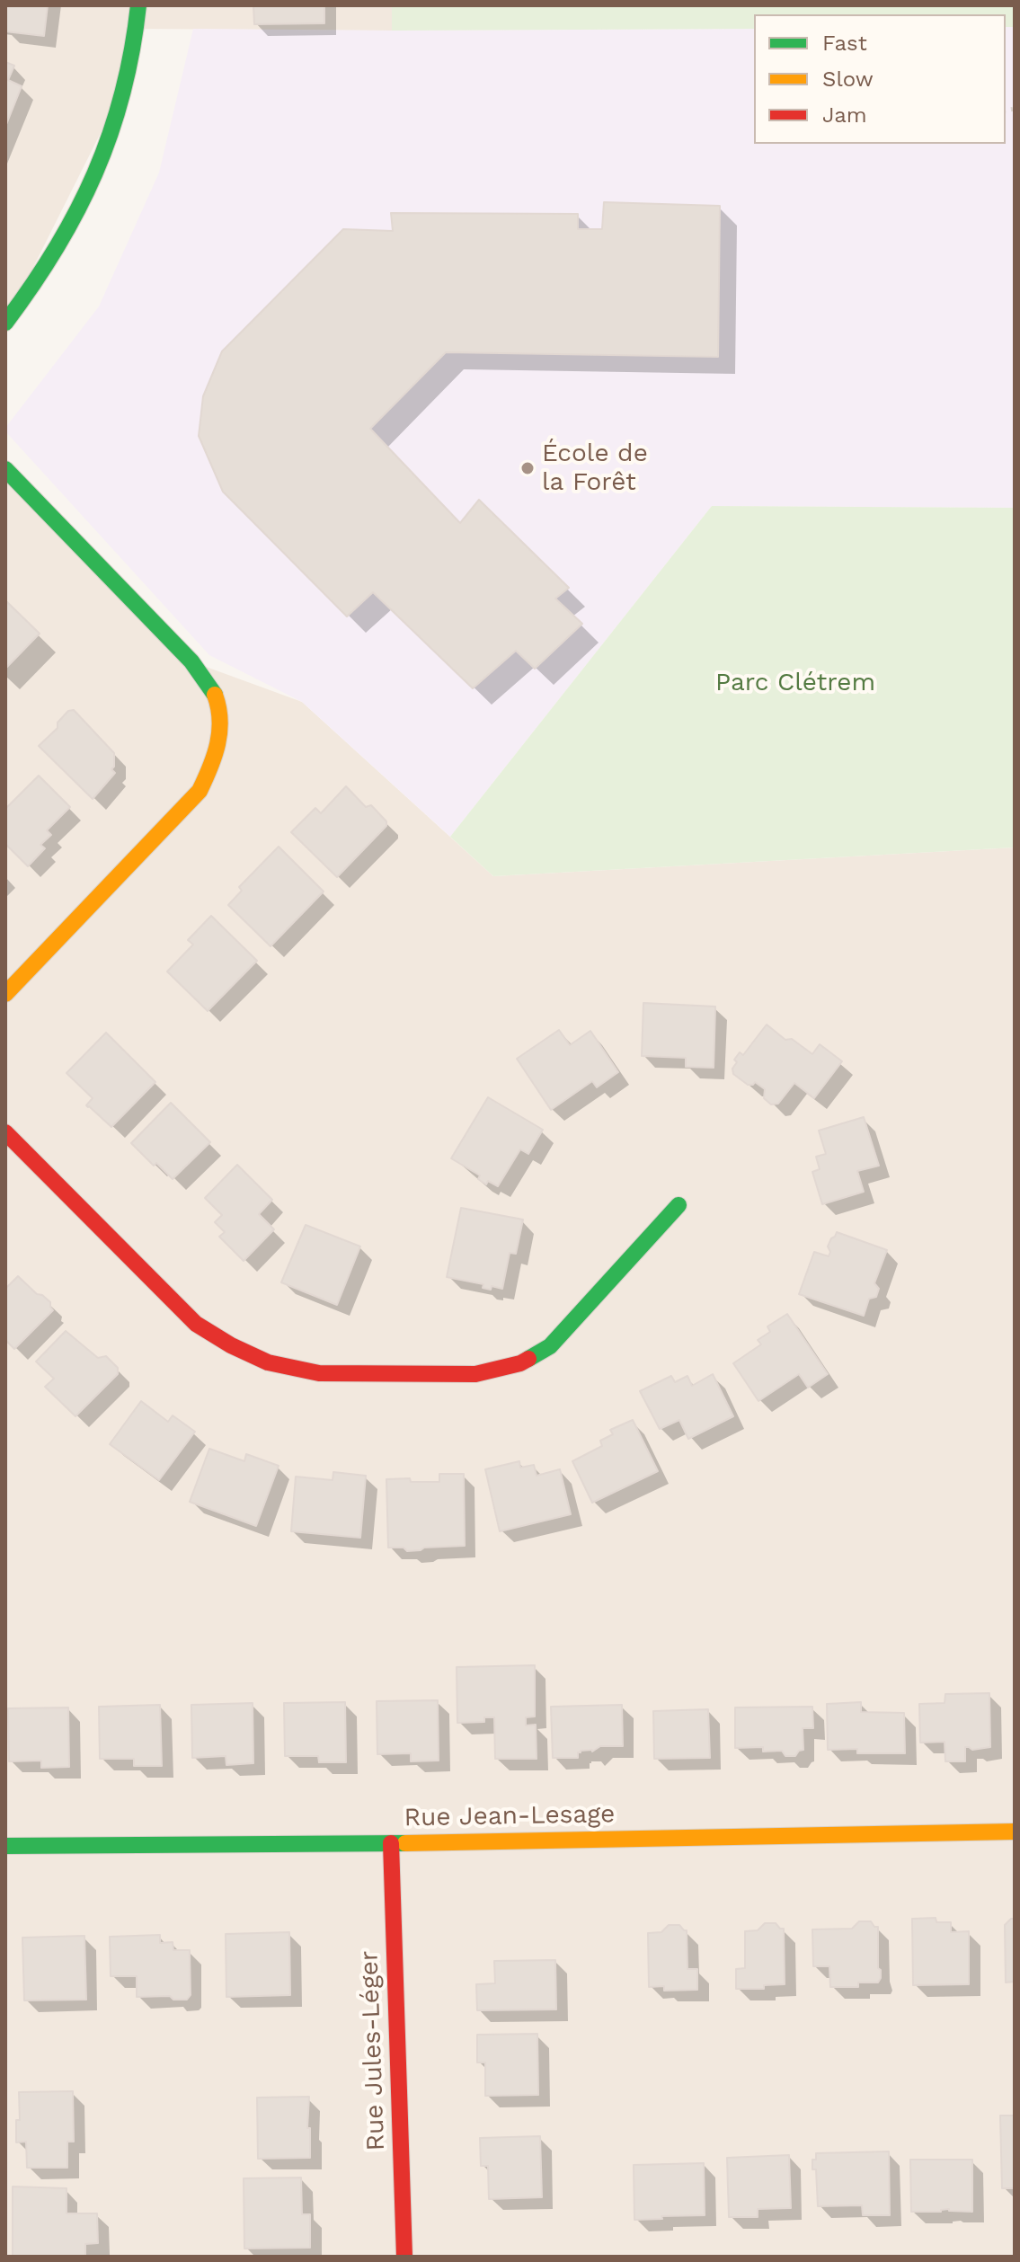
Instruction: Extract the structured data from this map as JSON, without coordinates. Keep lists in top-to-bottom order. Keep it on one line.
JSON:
{"streets":{"street":["Rue Jean-Lesage","Rue Jules-Léger"]},"crossings":[["Rue Jean-Lesage","Rue Jules-Léger"]],"parks":["Parc Clétrem"],"places":["École de la Forêt"],"legend":["Fast","Slow","Jam"]}
